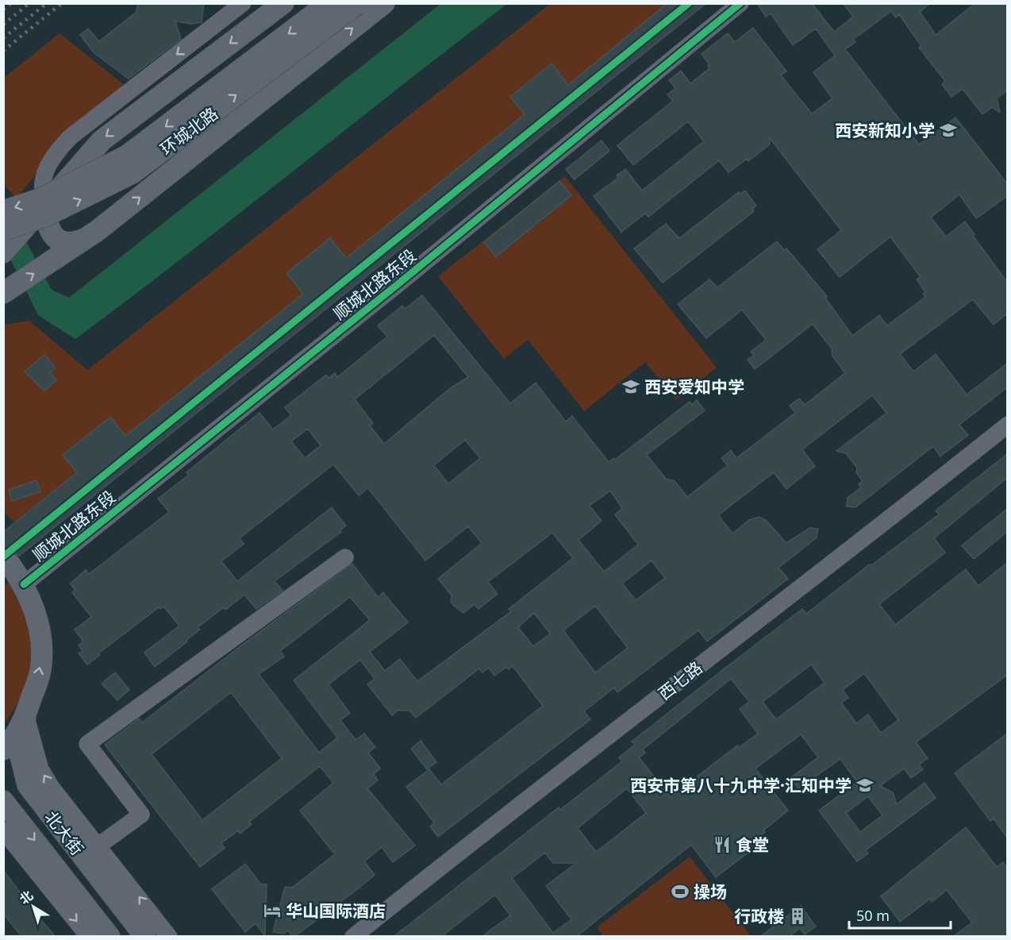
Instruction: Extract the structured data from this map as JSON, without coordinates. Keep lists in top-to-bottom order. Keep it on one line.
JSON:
{"streets":{"main road":["环城北路","北大街"],"street":["顺城北路东段","西七路"]},"crossings":[["顺城北路东段","北大街"]],"places":{"school or university":["西安新知小学","西安爱知中学","西安市第八十九中学·汇知中学"],"restaurant":["食堂"],"sports":["操场"],"hotel":["华山国际酒店"],"building":["行政楼"]},"scale_bar":"50 m","north":"top left"}
